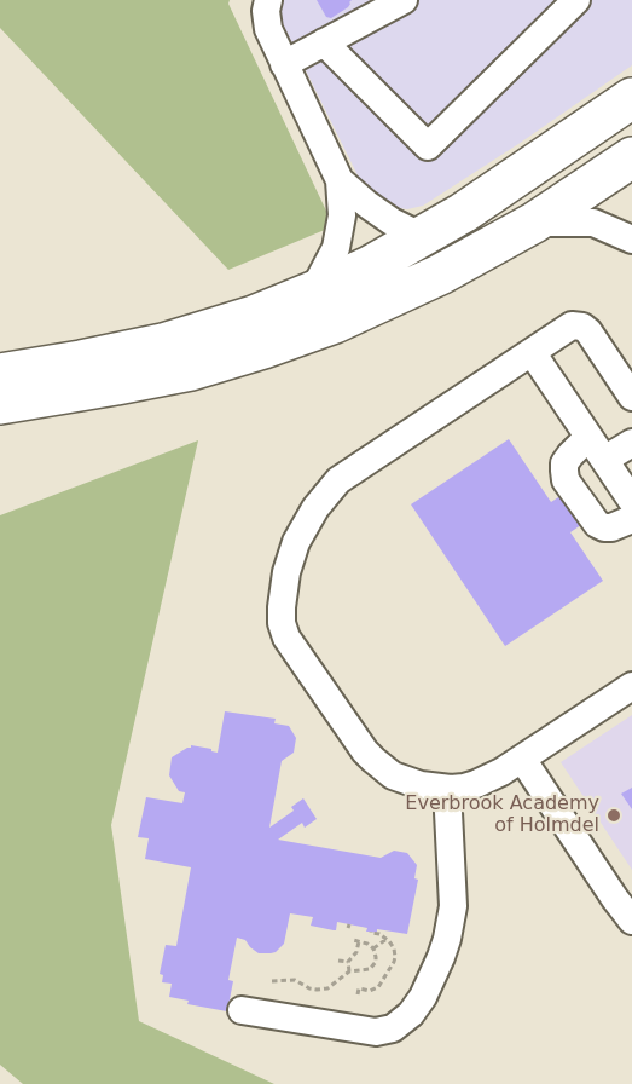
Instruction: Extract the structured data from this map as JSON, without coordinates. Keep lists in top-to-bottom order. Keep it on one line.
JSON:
{"places":["Everbrook Academy of Holmdel"]}
